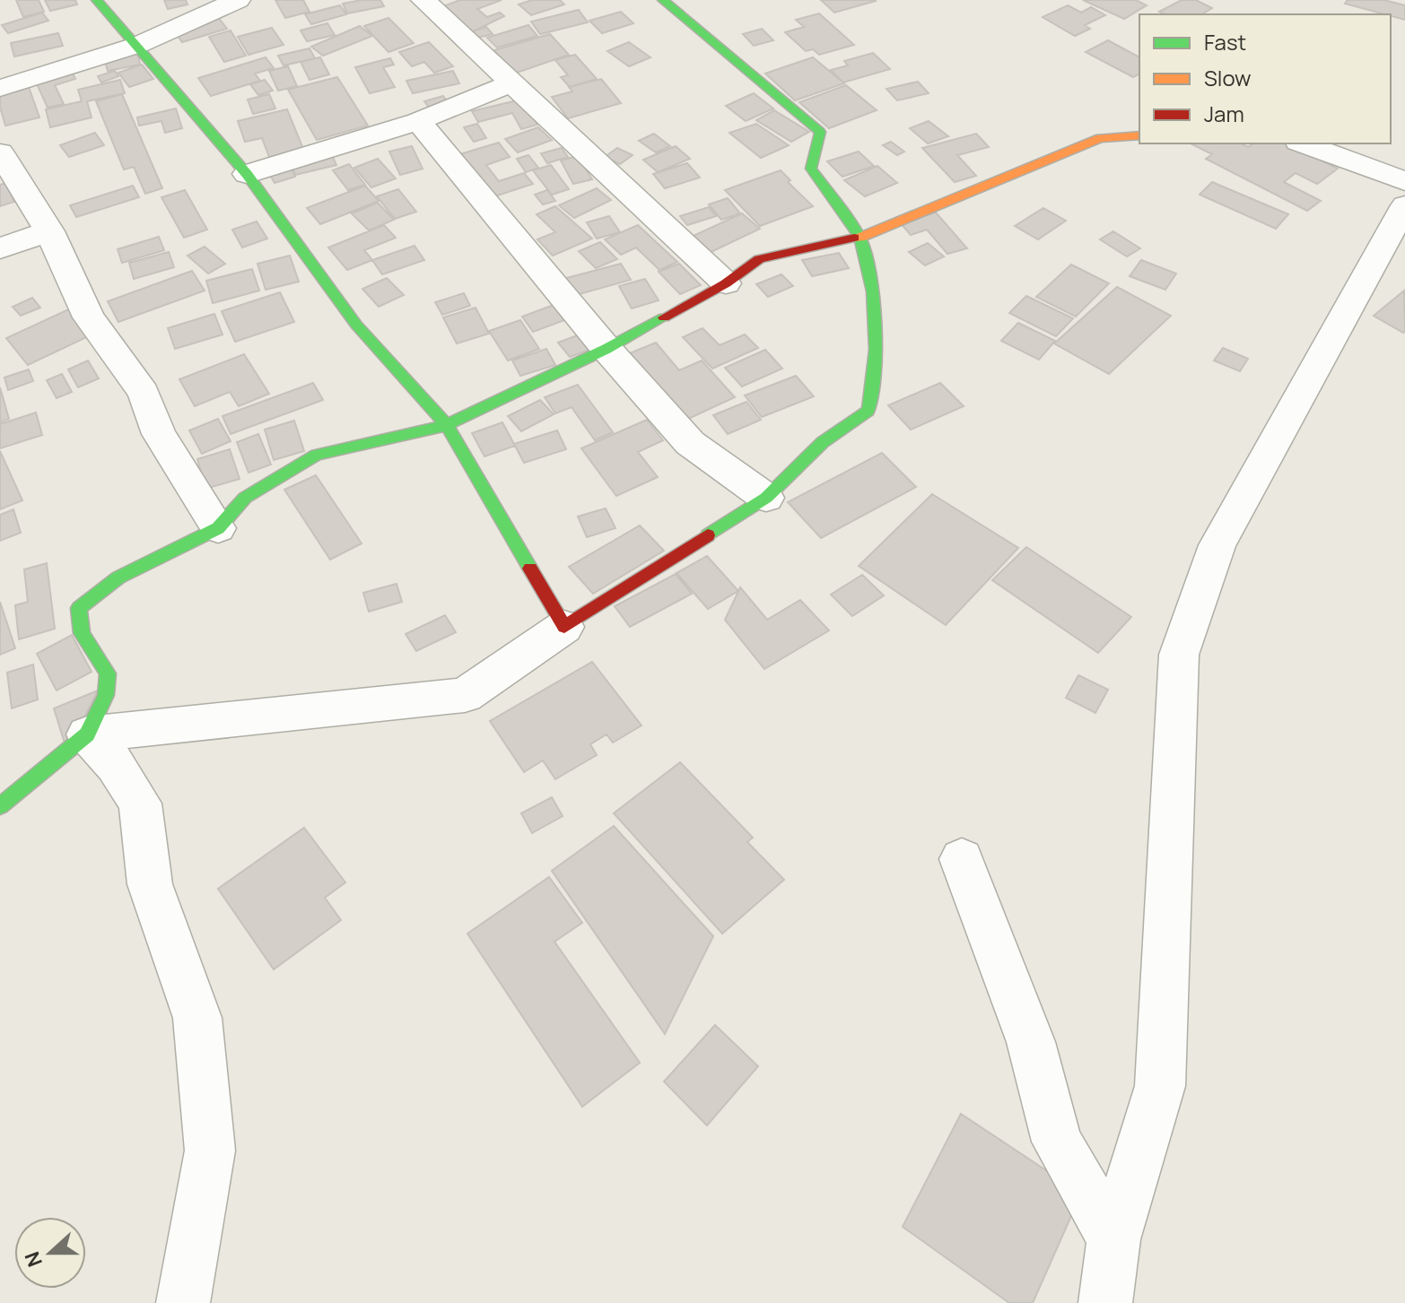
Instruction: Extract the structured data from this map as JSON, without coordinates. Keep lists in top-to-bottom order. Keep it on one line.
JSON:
{"legend":["Fast","Slow","Jam"],"north":"left"}
